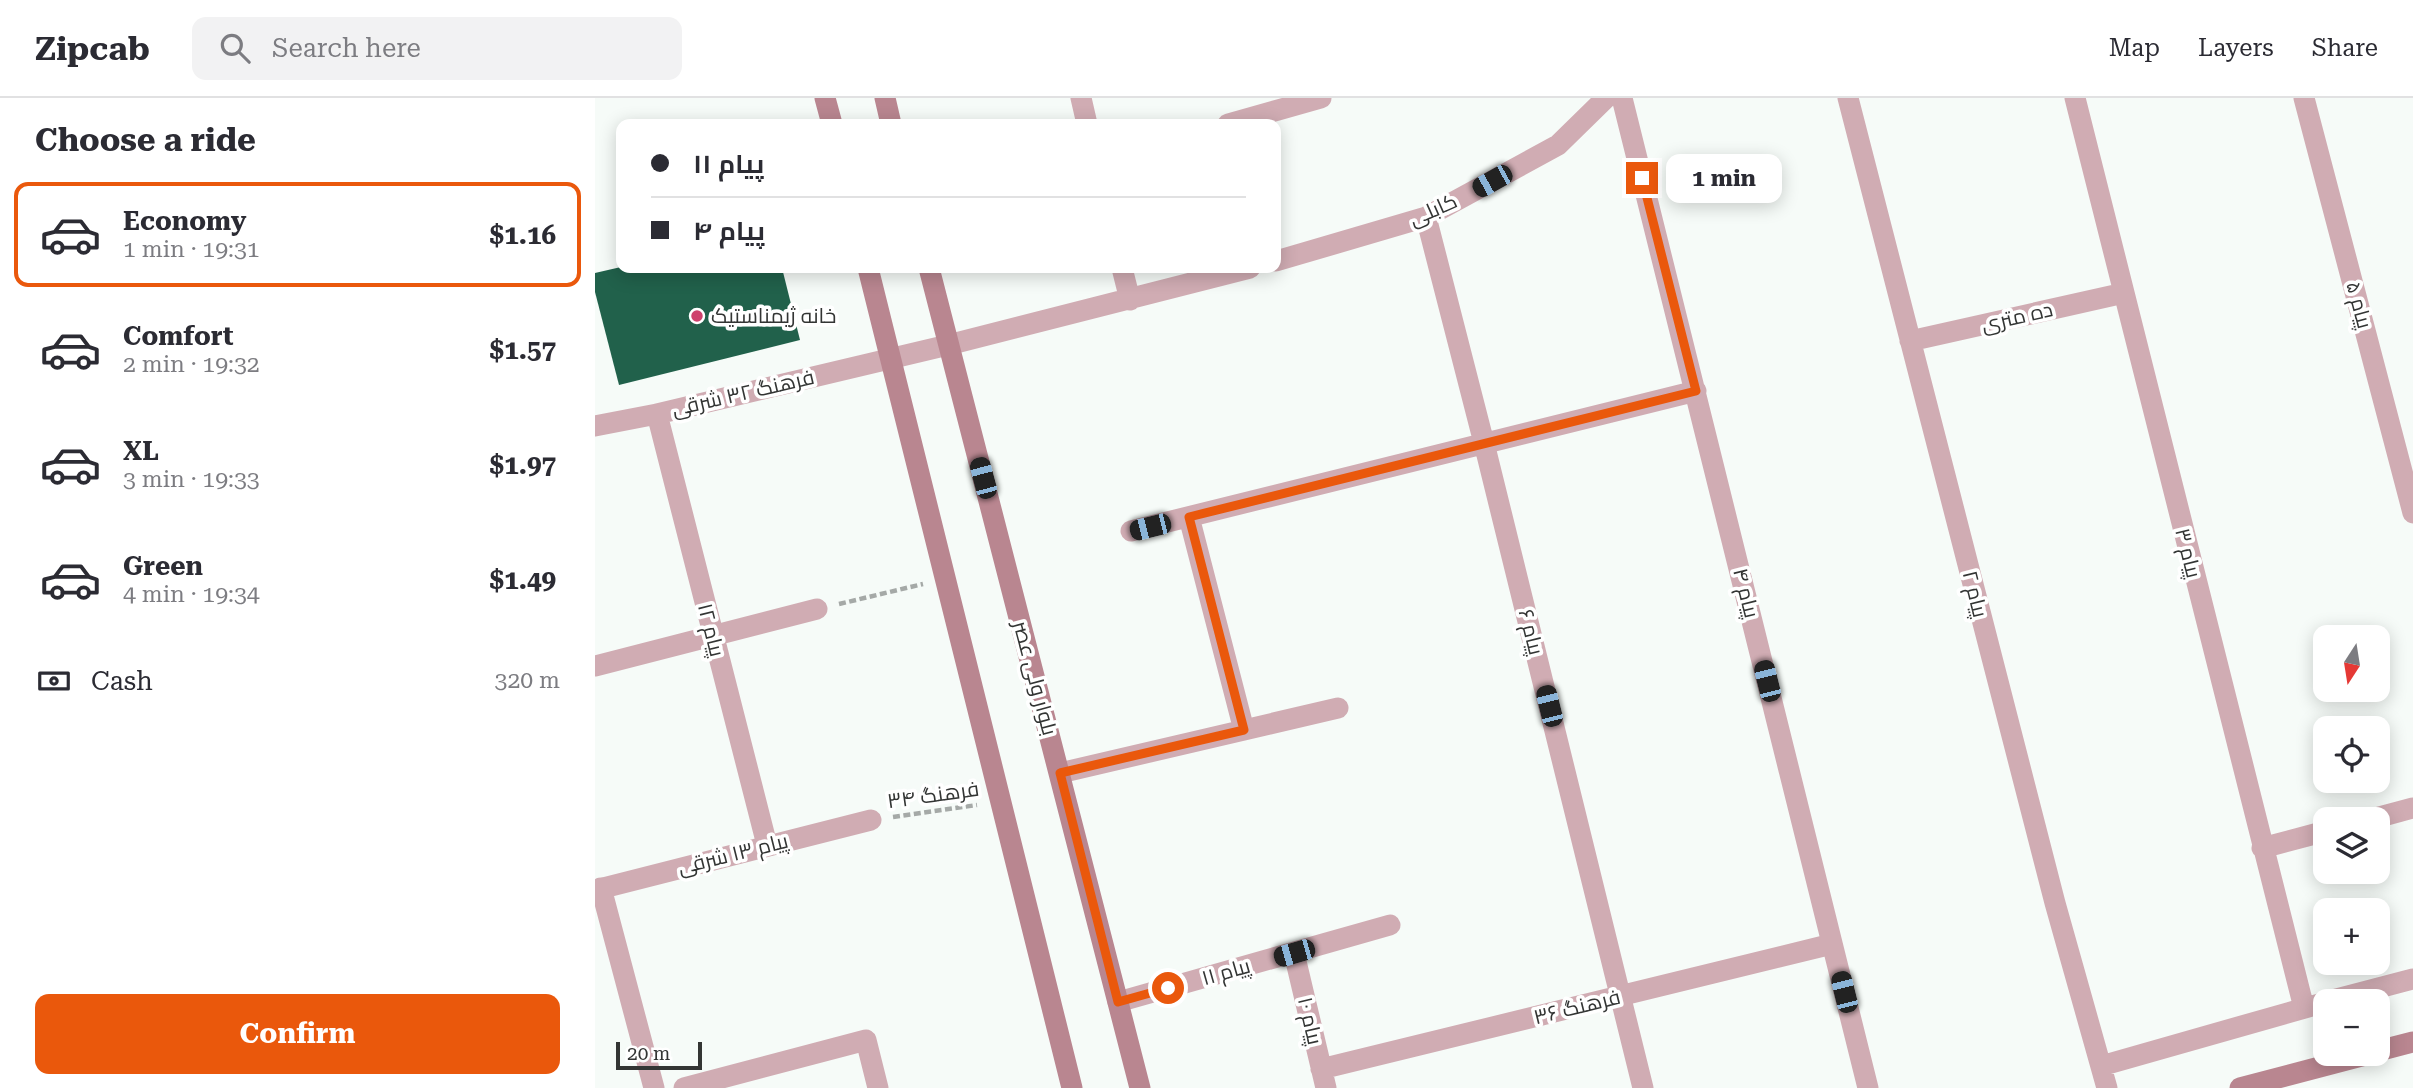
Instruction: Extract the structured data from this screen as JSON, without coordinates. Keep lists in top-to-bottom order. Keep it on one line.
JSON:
{"streets":{"main road":["بلوار ولی عصر"],"street":["کابلی","پیام ۵","ده متری","فرهنگ ۳۲ شرقی","پیام ۳","پیام ۴","پیام ۲","پیام ۱۲","پیام ۶","پیام ۱۳ شرقی","پیام ۱۱","فرهنگ ۳۶","پیام ۱۰"],"path":["فرهنگ ۳۴"]},"crossings":[["کابلی","پیام ۶"],["ده متری","پیام ۳"],["ده متری","پیام ۲"],["فرهنگ ۳۲ شرقی","پیام ۱۲"],["فرهنگ ۳۲ شرقی","بلوار ولی عصر"],["پیام ۴","فرهنگ ۳۶"],["پیام ۱۲","پیام ۱۳ شرقی"],["پیام ۶","فرهنگ ۳۶"],["بلوار ولی عصر","پیام ۱۱"],["فرهنگ ۳۴","پیام ۱۳ شرقی"],["پیام ۱۱","پیام ۱۰"],["فرهنگ ۳۶","پیام ۱۰"]],"places":["خانه ژیمناستیک"],"scale_bar":"20 m","north":"bottom","page":{"header":"Zipcab","search":"Search here","nav":["Map","Layers","Share"],"heading":"Choose a ride","banner":["پیام ۱۱","پیام ۴"],"bubble":"1 min","list":[{"name":"Economy","note":"1 min · 19:31","value":"$1.16"},{"name":"Comfort","note":"2 min · 19:32","value":"$1.57"},{"name":"XL","note":"3 min · 19:33","value":"$1.97"},{"name":"Green","note":"4 min · 19:34","value":"$1.49"}],"map_buttons":["+","−"],"pay":["Cash","320 m"],"buttons":"Confirm","scale":"20 m"}}
